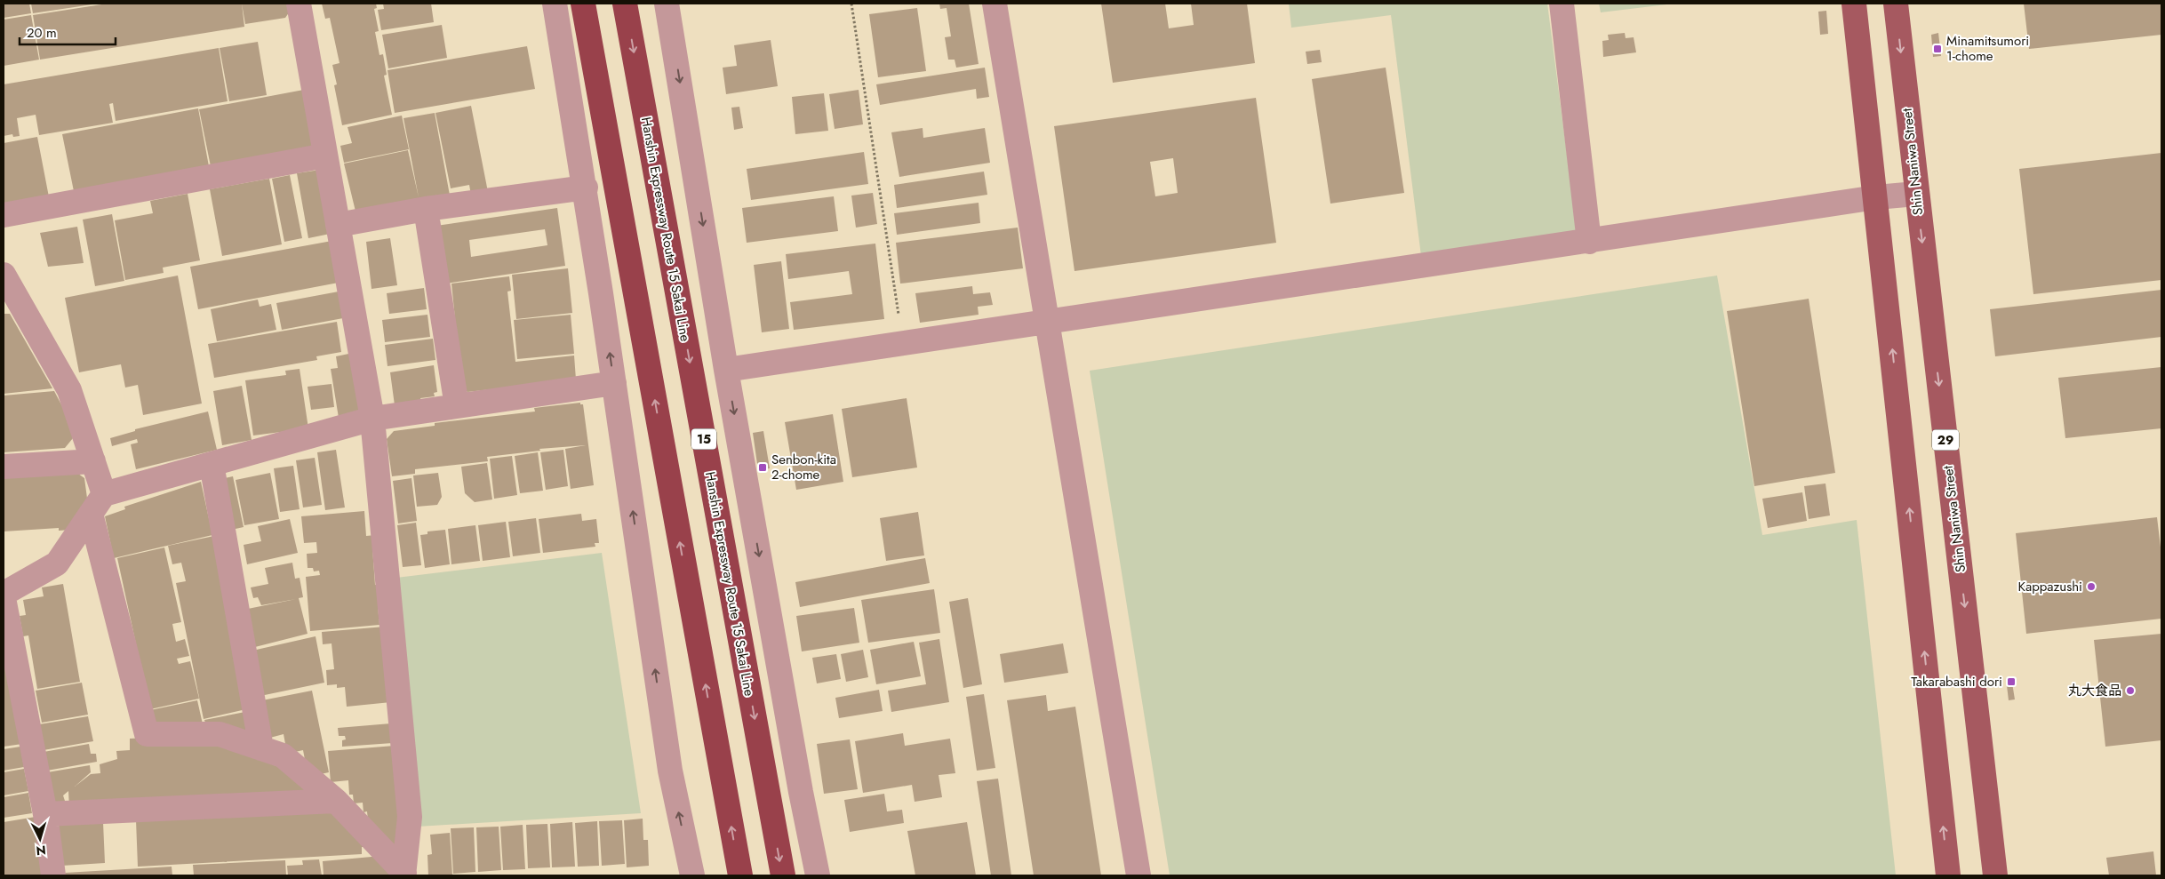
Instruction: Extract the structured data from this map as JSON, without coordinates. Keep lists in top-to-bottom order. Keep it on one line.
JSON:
{"streets":{"highway":["Hanshin Expressway Route 15 Sakai Line","15"],"main road":["Shin Naniwa Street","29"]},"places":{"transit":["Minamitsumori 1-chome","Senbon-kita 2-chome","Takarabashi dori"],"other":["Kappazushi","丸大食品"]},"scale_bar":"20 m","north":"bottom"}
